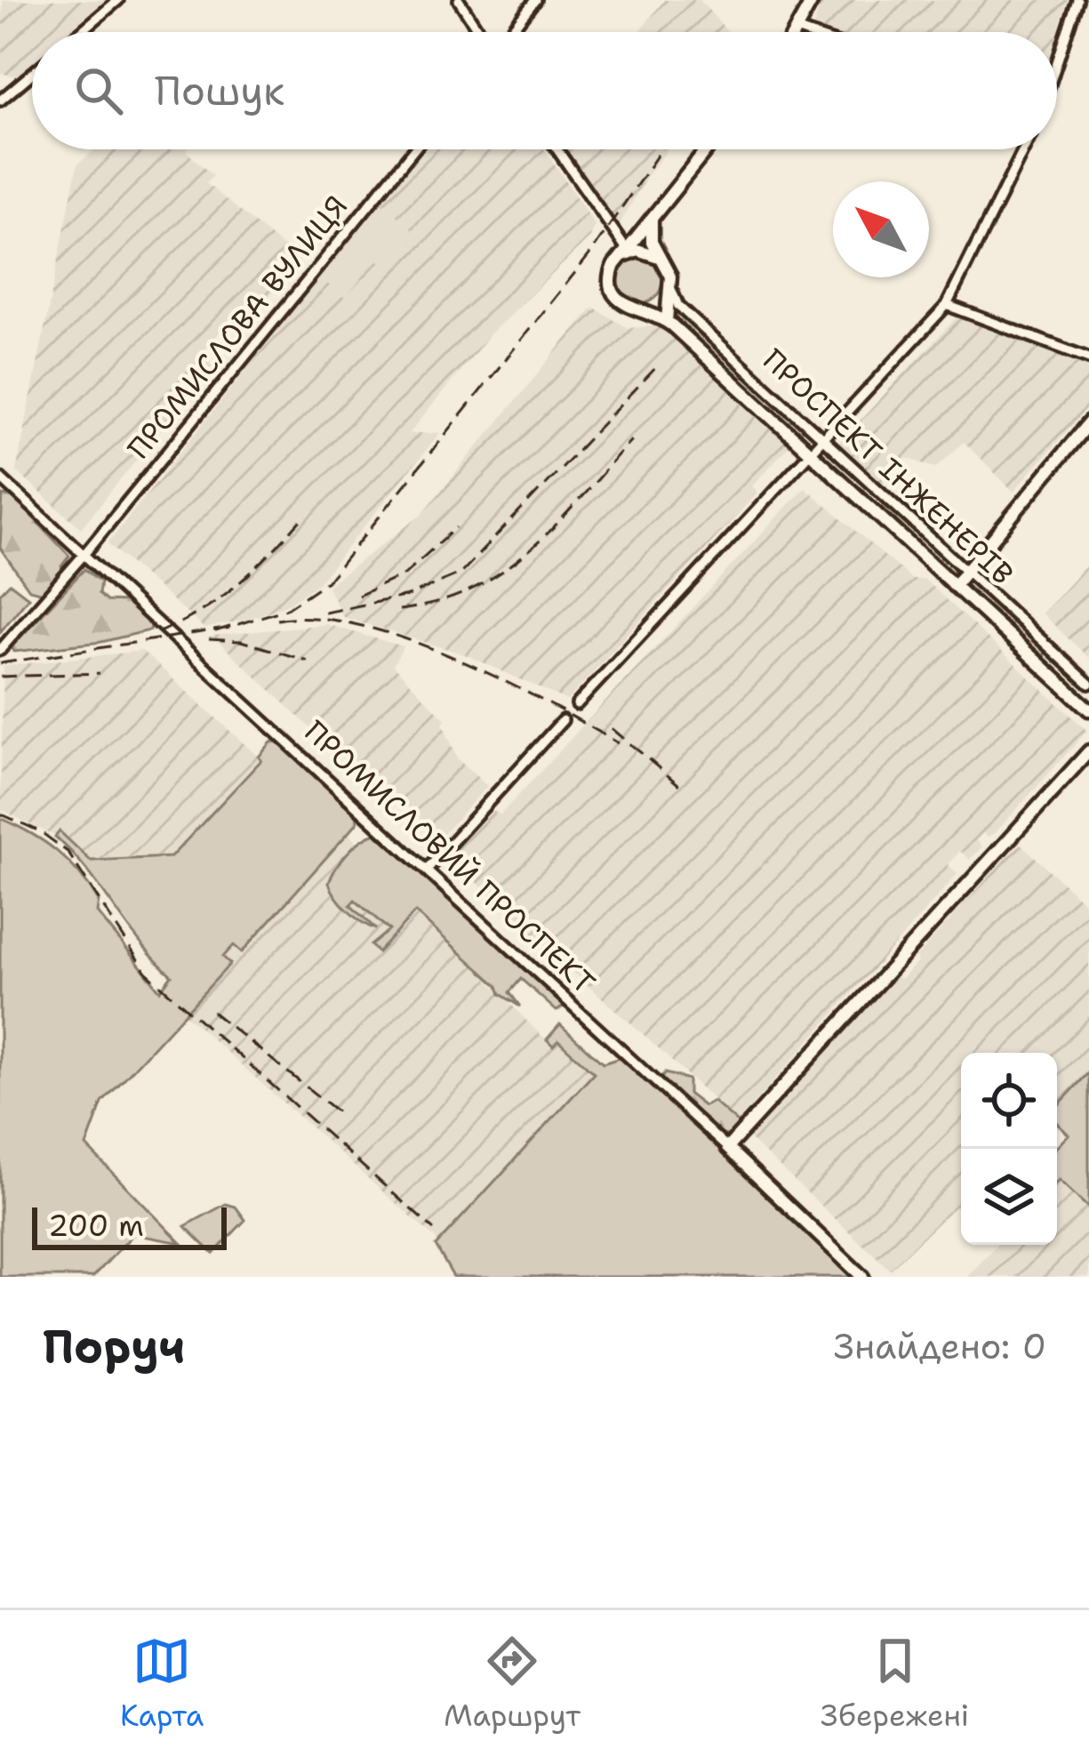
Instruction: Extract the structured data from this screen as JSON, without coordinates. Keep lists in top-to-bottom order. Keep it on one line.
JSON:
{"streets":{"street":["ПРОМИСЛОВА ВУЛИЦЯ","ПРОСПЕКТ ІНЖЕНЕРІВ","ПРОМИСЛОВИЙ ПРОСПЕКТ"]},"crossings":[["ПРОМИСЛОВА ВУЛИЦЯ","ПРОМИСЛОВИЙ ПРОСПЕКТ"]],"scale_bar":"200 m","north":"top left","page":{"search":"Пошук","scale":"200 m","heading":["Поруч","Знайдено: 0"],"nav":["Карта","Маршрут","Збережені"]}}
